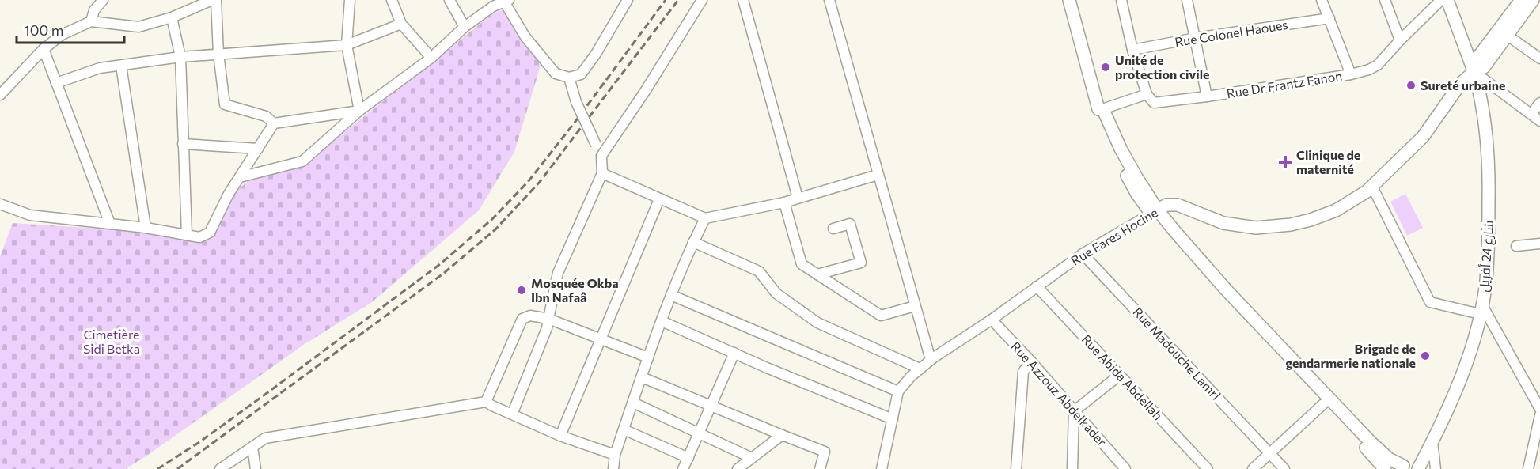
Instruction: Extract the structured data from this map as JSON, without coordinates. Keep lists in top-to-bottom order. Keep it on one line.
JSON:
{"streets":{"main road":["Rue Fares Hocine","شارع 24 أفريل"],"street":["Rue Colonel Haoues","Rue Dr Frantz Fanon","Rue Madouche Lamri","Rue Abida Abdellah","Rue Azzouz Abdelkader"]},"crossings":[["Rue Fares Hocine","شارع 24 أفريل"],["Rue Fares Hocine","Rue Madouche Lamri"],["Rue Fares Hocine","Rue Abida Abdellah"],["Rue Fares Hocine","Rue Azzouz Abdelkader"]],"parks":["Cimetière Sidi Betka"],"places":{"other":["Unité de protection civile","Sureté urbaine","Mosquée Okba Ibn Nafaâ","Brigade de gendarmerie nationale"],"health":["Clinique de maternité"]},"scale_bar":"100 m"}
